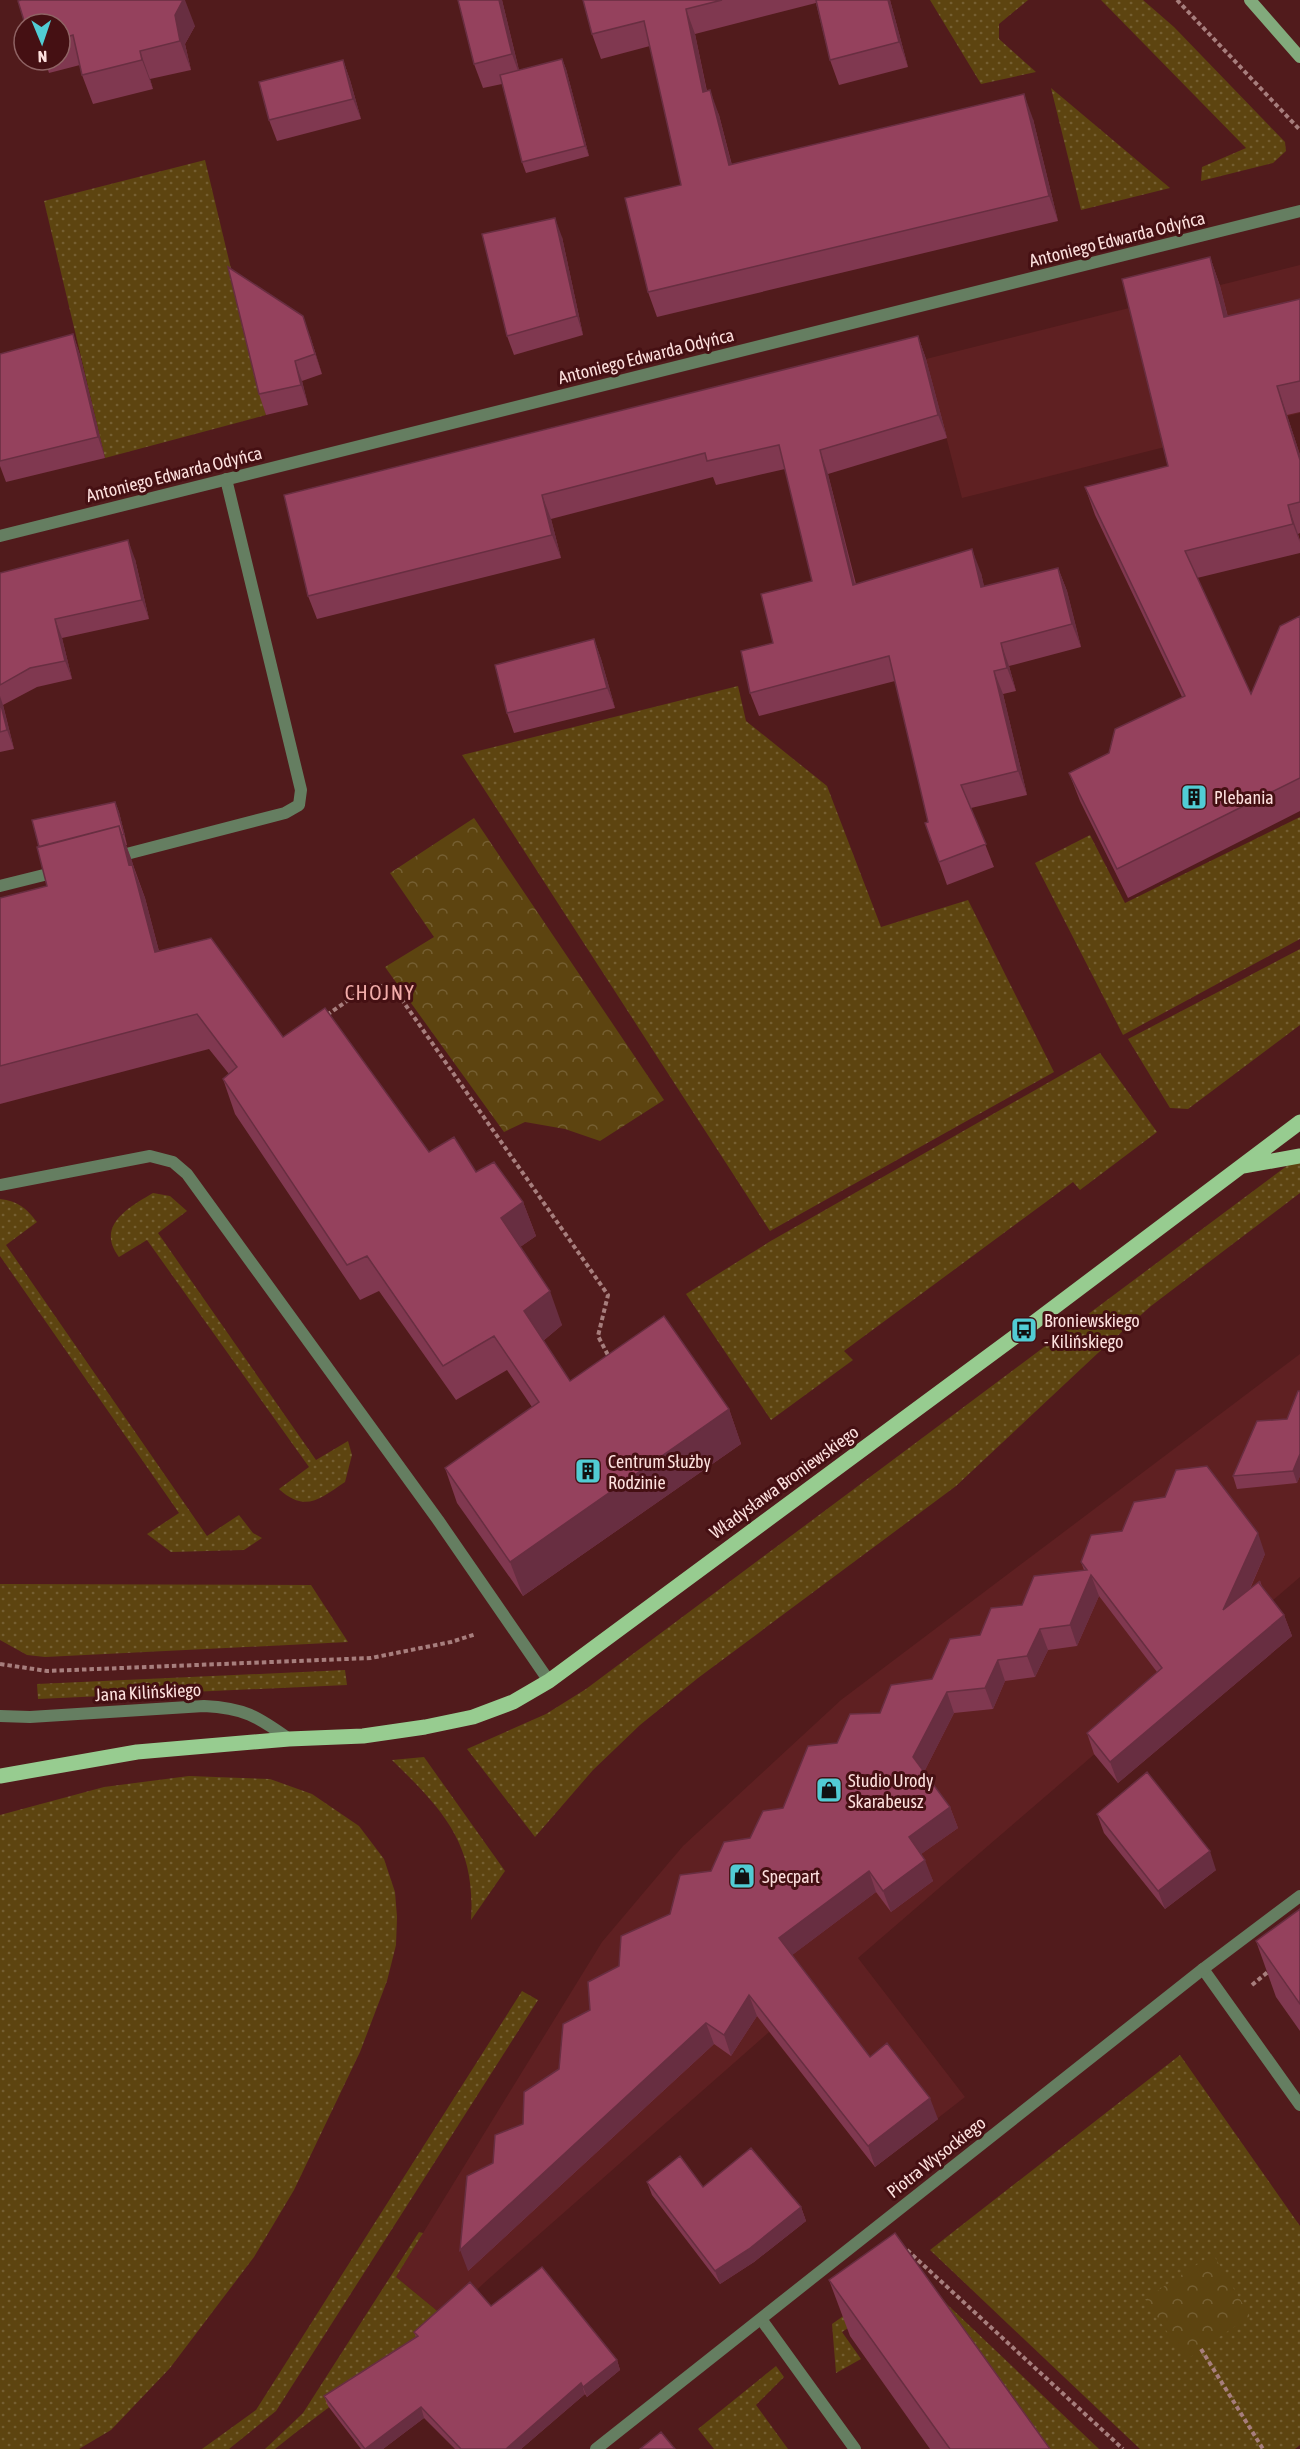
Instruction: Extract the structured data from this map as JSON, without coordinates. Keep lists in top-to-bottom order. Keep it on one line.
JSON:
{"streets":{"main road":["Władysława Broniewskiego"],"street":["Antoniego Edwarda Odyńca","Jana Kilińskiego","Piotra Wysockiego"]},"crossings":[["Władysława Broniewskiego","Jana Kilińskiego"]],"districts":["CHOJNY"],"places":{"building":["Plebania","Centrum Służby Rodzinie"],"bus stop":["Broniewskiego - Kilińskiego"],"shop":["Studio Urody Skarabeusz","Specpart"]},"north":"bottom"}
